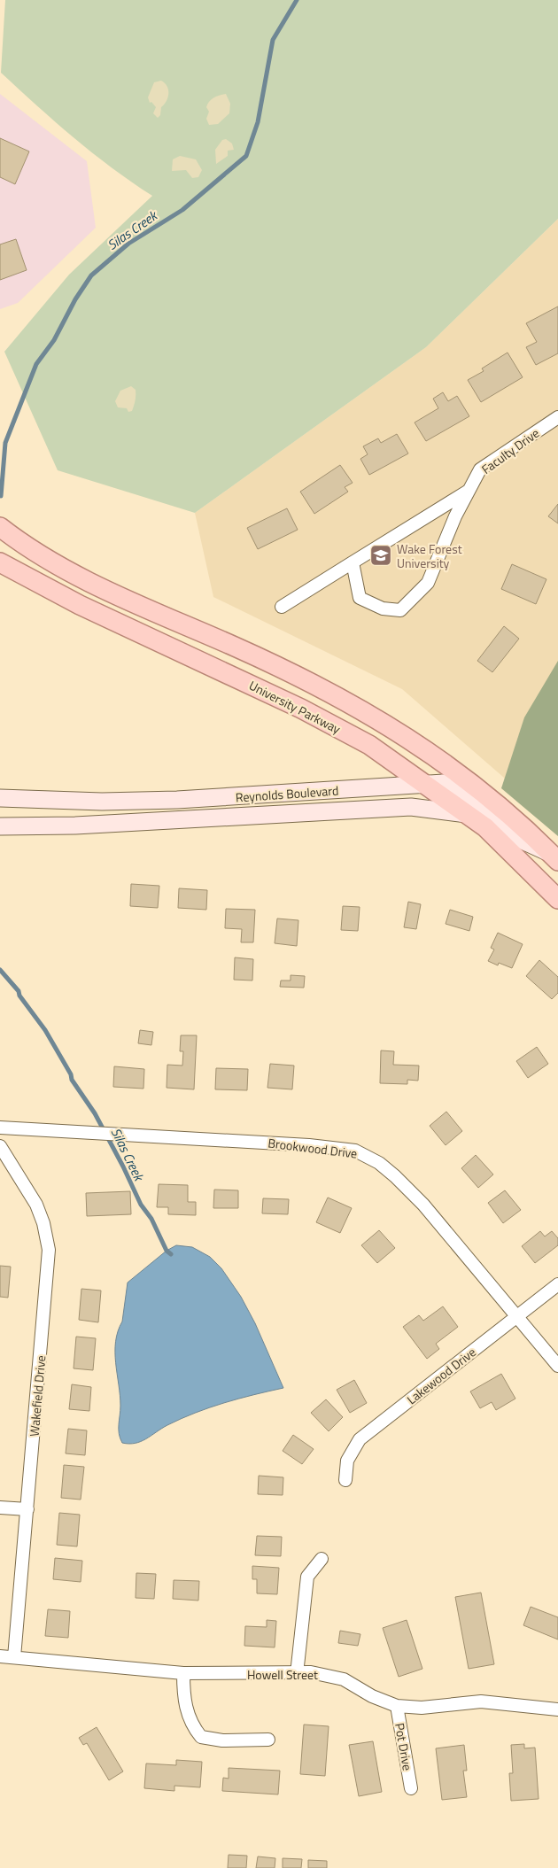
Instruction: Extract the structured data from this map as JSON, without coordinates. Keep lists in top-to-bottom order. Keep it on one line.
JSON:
{"streets":{"main road":["University Parkway","Reynolds Boulevard"],"street":["Faculty Drive","Brookwood Drive","Lakewood Drive","Wakefield Drive","Howell Street","Pot Drive"]},"crossings":[["University Parkway","Reynolds Boulevard"],["Brookwood Drive","Lakewood Drive"],["Wakefield Drive","Howell Street"],["Howell Street","Pot Drive"]],"water":["Silas Creek"],"places":{"school or university":["Wake Forest University"]}}
